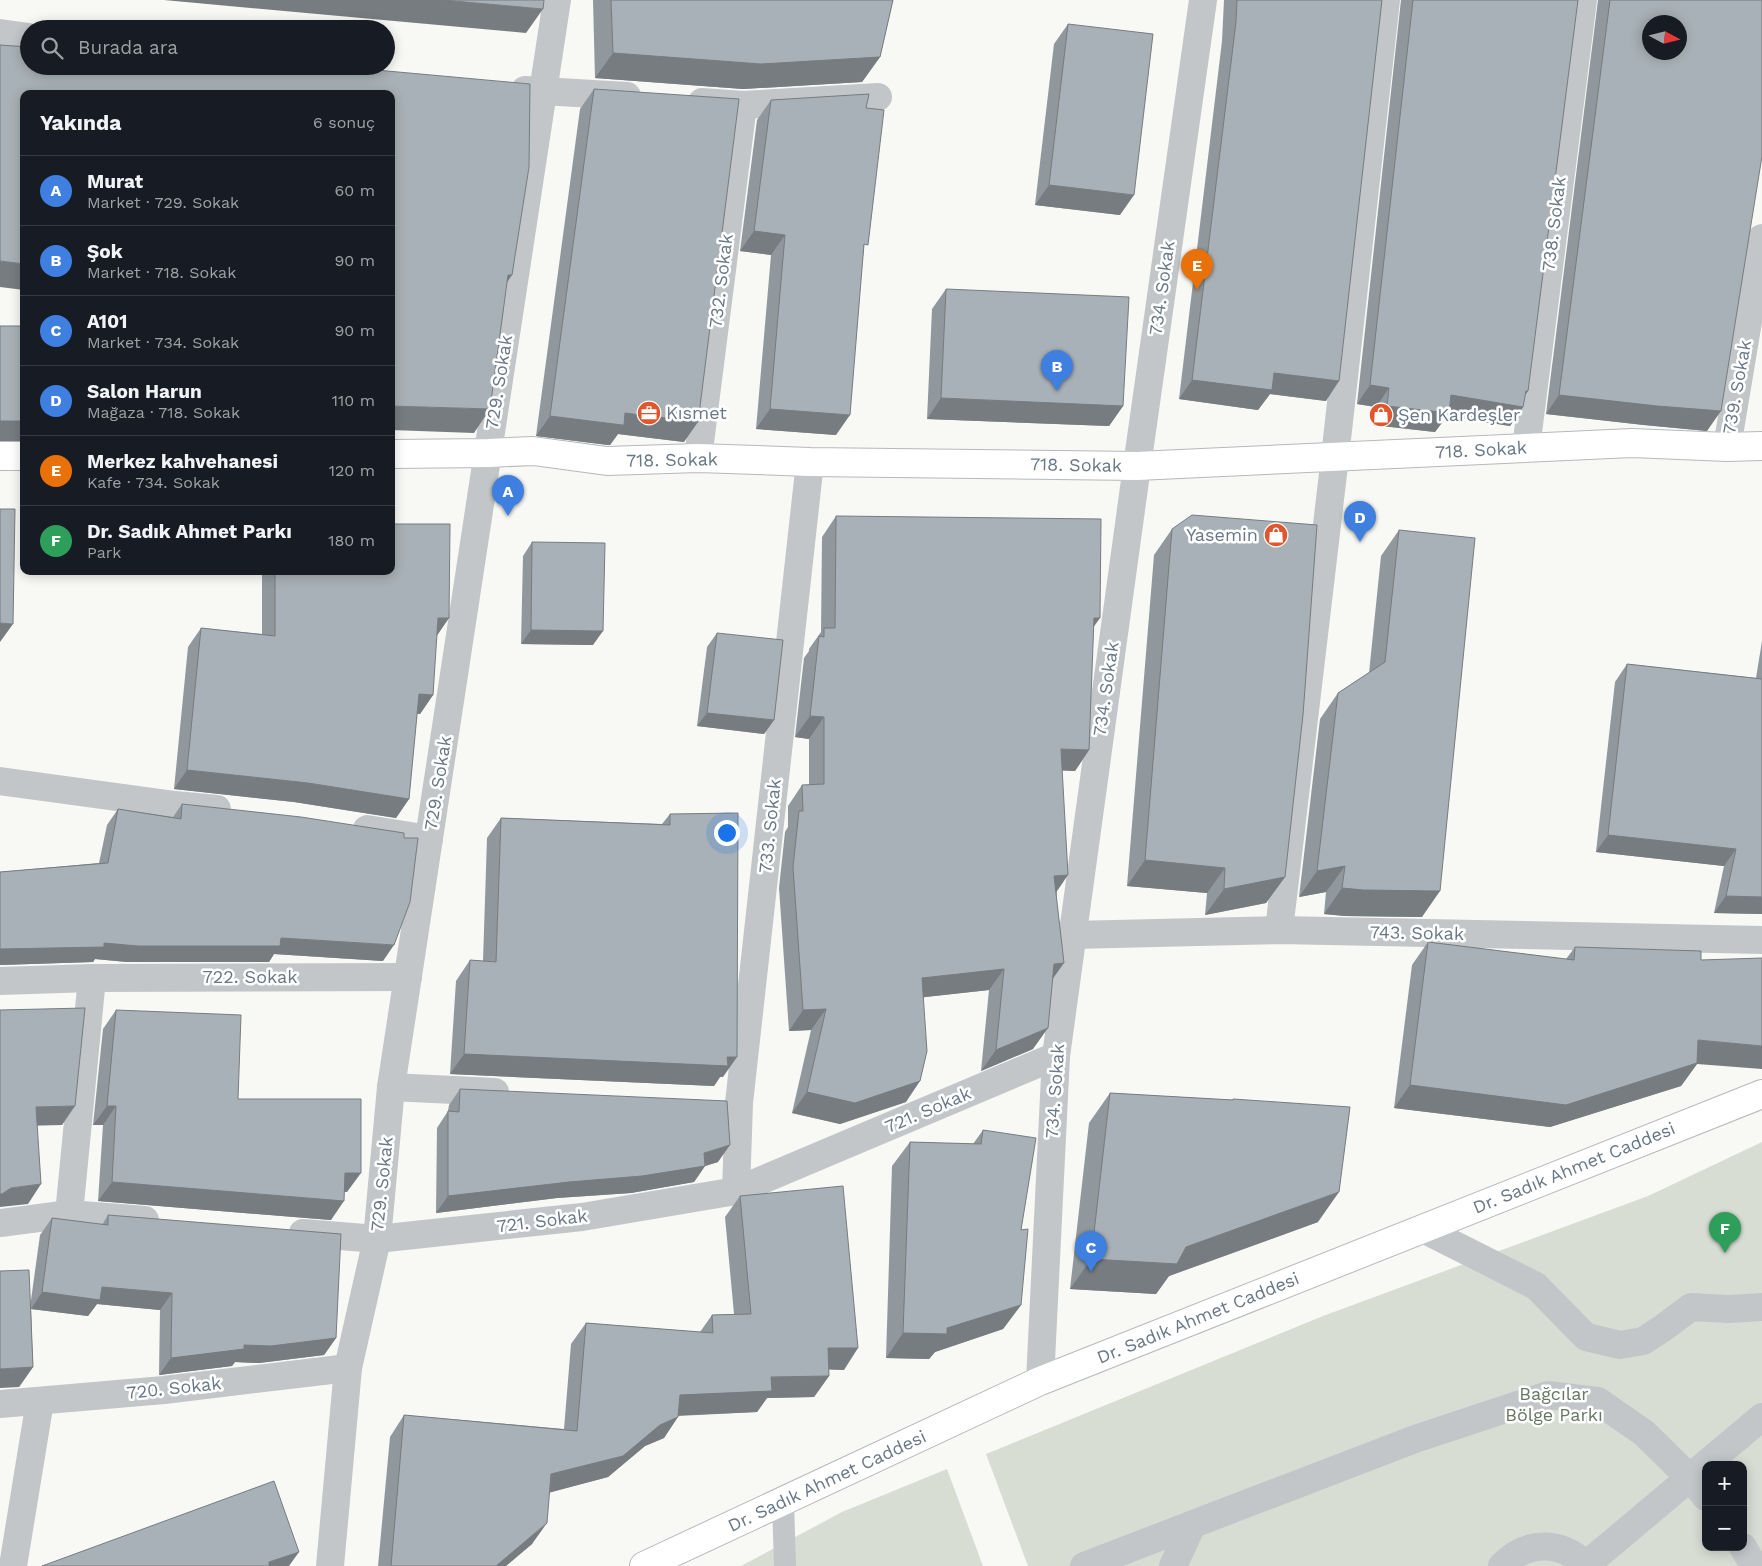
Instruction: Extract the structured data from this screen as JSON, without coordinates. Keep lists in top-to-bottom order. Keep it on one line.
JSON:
{"streets":{"street":["738. Sokak","732. Sokak","734. Sokak","729. Sokak","739. Sokak","718. Sokak","733. Sokak","743. Sokak","722. Sokak","721. Sokak","Dr. Sadık Ahmet Caddesi","720. Sokak"]},"crossings":[["738. Sokak","718. Sokak"],["732. Sokak","718. Sokak"],["734. Sokak","718. Sokak"],["734. Sokak","743. Sokak"],["734. Sokak","721. Sokak"],["734. Sokak","Dr. Sadık Ahmet Caddesi"],["729. Sokak","718. Sokak"],["729. Sokak","722. Sokak"],["729. Sokak","721. Sokak"],["729. Sokak","720. Sokak"],["739. Sokak","718. Sokak"],["718. Sokak","733. Sokak"],["733. Sokak","721. Sokak"]],"parks":["Bağcılar Bölge Parkı"],"places":{"office":["Kısmet"],"shop":["Şen Kardeşler","Yasemin"]},"north":"right","page":{"search":"Burada ara","heading":["Yakında","6 sonuç"],"list":[{"mark":"A","name":"Murat","note":"Market · 729. Sokak","value":"60 m"},{"mark":"B","name":"Şok","note":"Market · 718. Sokak","value":"90 m"},{"mark":"C","name":"A101","note":"Market · 734. Sokak","value":"90 m"},{"mark":"D","name":"Salon Harun","note":"Mağaza · 718. Sokak","value":"110 m"},{"mark":"E","name":"Merkez kahvehanesi","note":"Kafe · 734. Sokak","value":"120 m"},{"mark":"F","name":"Dr. Sadık Ahmet Parkı","note":"Park","value":"180 m"}],"pins":["E","B","A","D","F","C"],"map_buttons":["+","−"]}}
